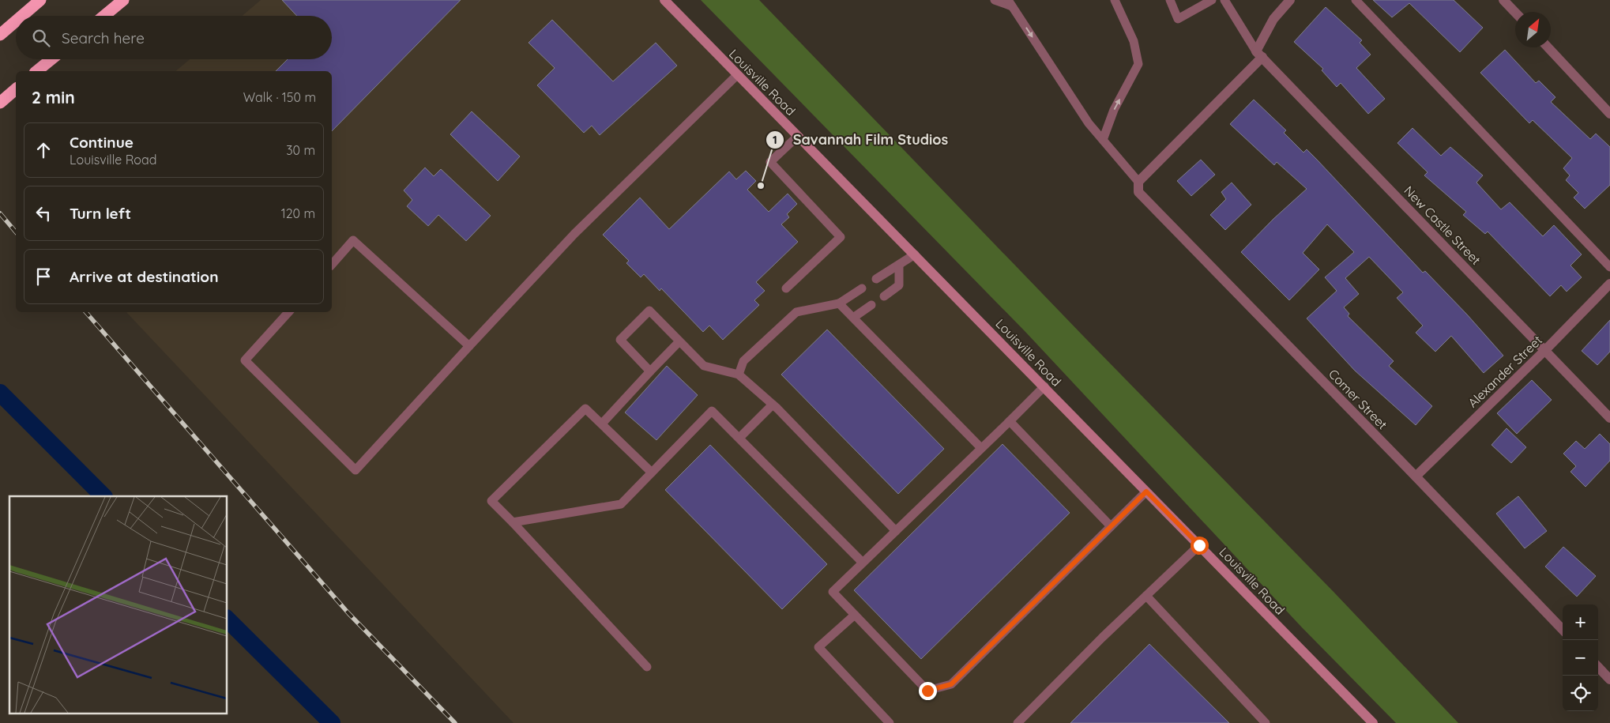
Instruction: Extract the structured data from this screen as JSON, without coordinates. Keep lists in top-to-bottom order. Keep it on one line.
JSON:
{"streets":{"main road":["Louisville Road"],"street":["New Castle Street","Alexander Street","Comer Street"]},"crossings":[["New Castle Street","Alexander Street"],["Alexander Street","Comer Street"]],"places":["Savannah Film Studios"],"north":"top right","page":{"search":"Search here","heading":["2 min","Walk · 150 m"],"list":[["Continue","Louisville Road","30 m"],["Turn left","120 m"],"Arrive at destination"],"map_buttons":["+","−"]}}
